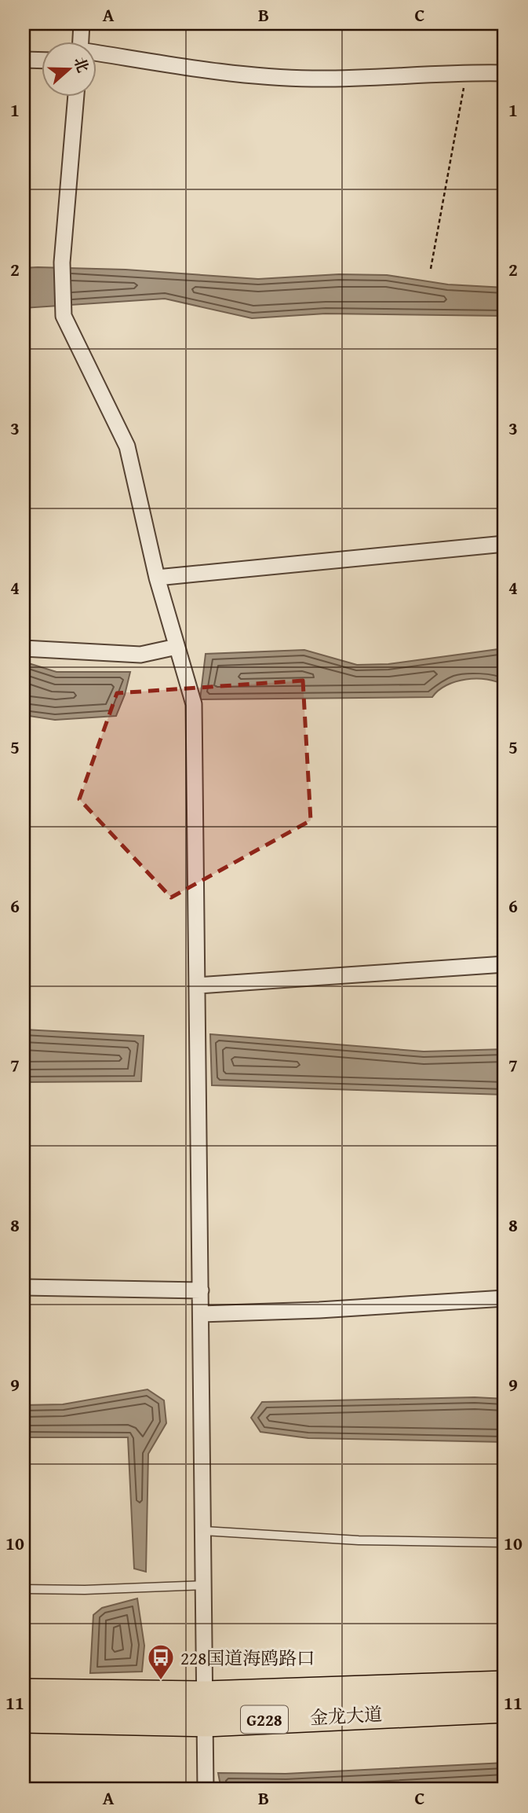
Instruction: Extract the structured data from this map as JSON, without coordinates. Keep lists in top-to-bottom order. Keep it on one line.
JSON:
{"streets":{"highway":["金龙大道","G228"]},"places":{"bus stop":["228国道海鸥路口"]},"north":"right","grid":{"columns":["A","B","C"],"rows":["1","2","3","4","5","6","7","8","9","10","11"]}}
